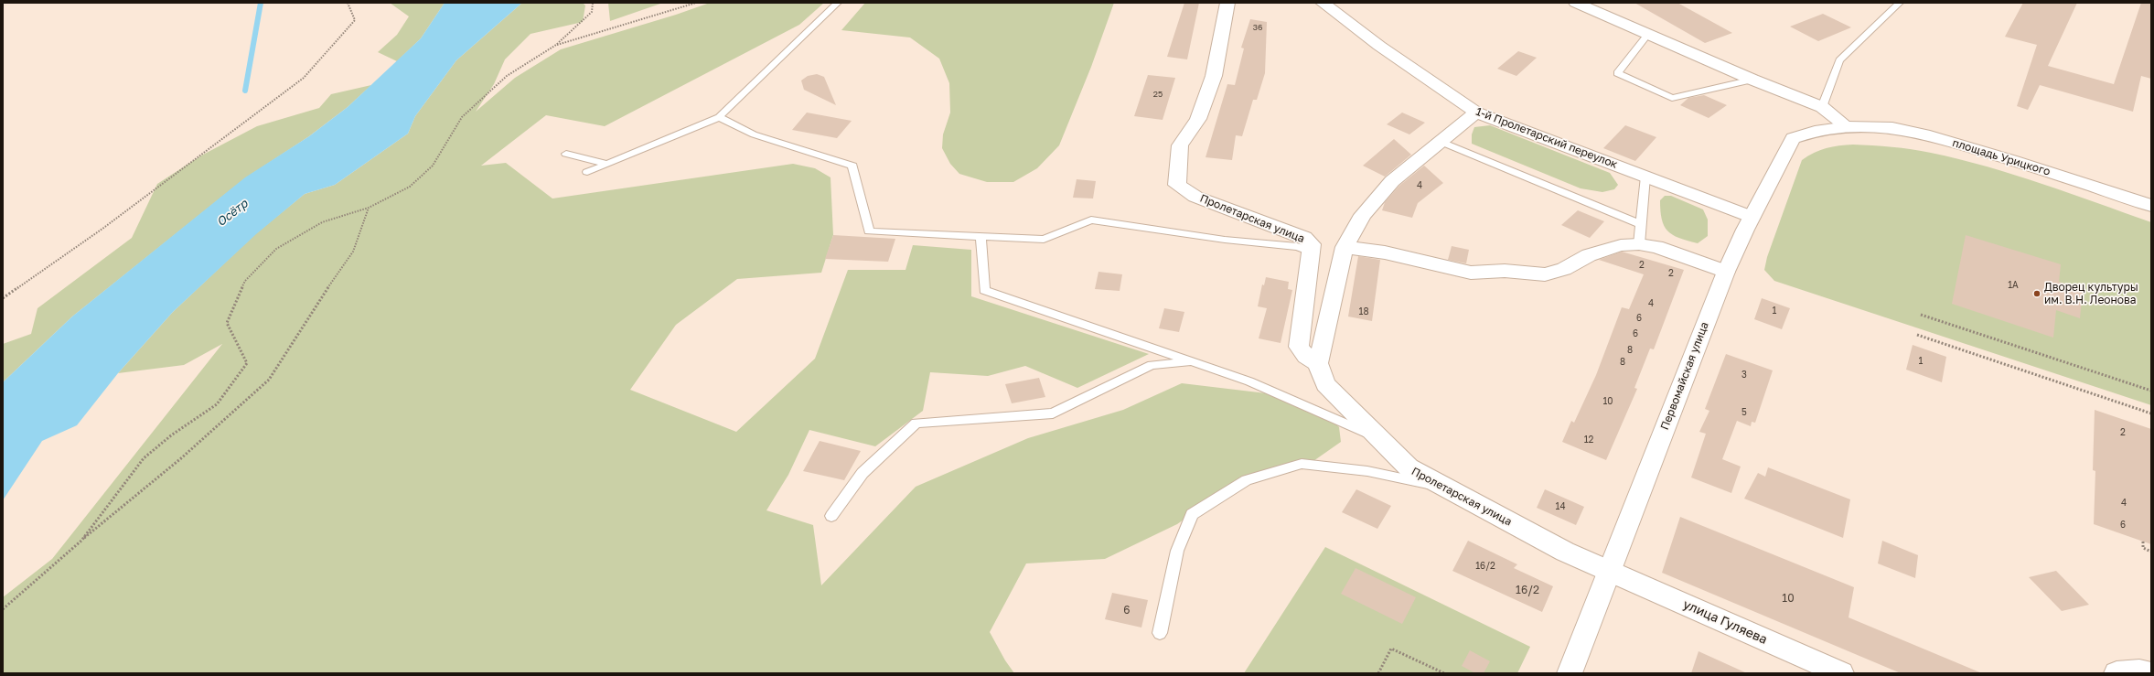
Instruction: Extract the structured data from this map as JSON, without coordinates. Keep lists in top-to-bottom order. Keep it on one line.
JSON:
{"streets":{"street":["1-й Пролетарский переулок","площадь Урицкого","Пролетарская улица","Первомайская улица","улица Гуляева"]},"crossings":[["1-й Пролетарский переулок","Первомайская улица"],["площадь Урицкого","Первомайская улица"],["Пролетарская улица","Первомайская улица"],["Пролетарская улица","улица Гуляева"],["Первомайская улица","улица Гуляева"]],"water":["Осётр"],"places":["Дворец культуры им. В.Н. Леонова"],"house_numbers":["36","25","4","2","2","1А","4","1","18","6","6","8","1","8","3","10","5","2","12","4","14","6","16/2","16/2","10","6"]}
